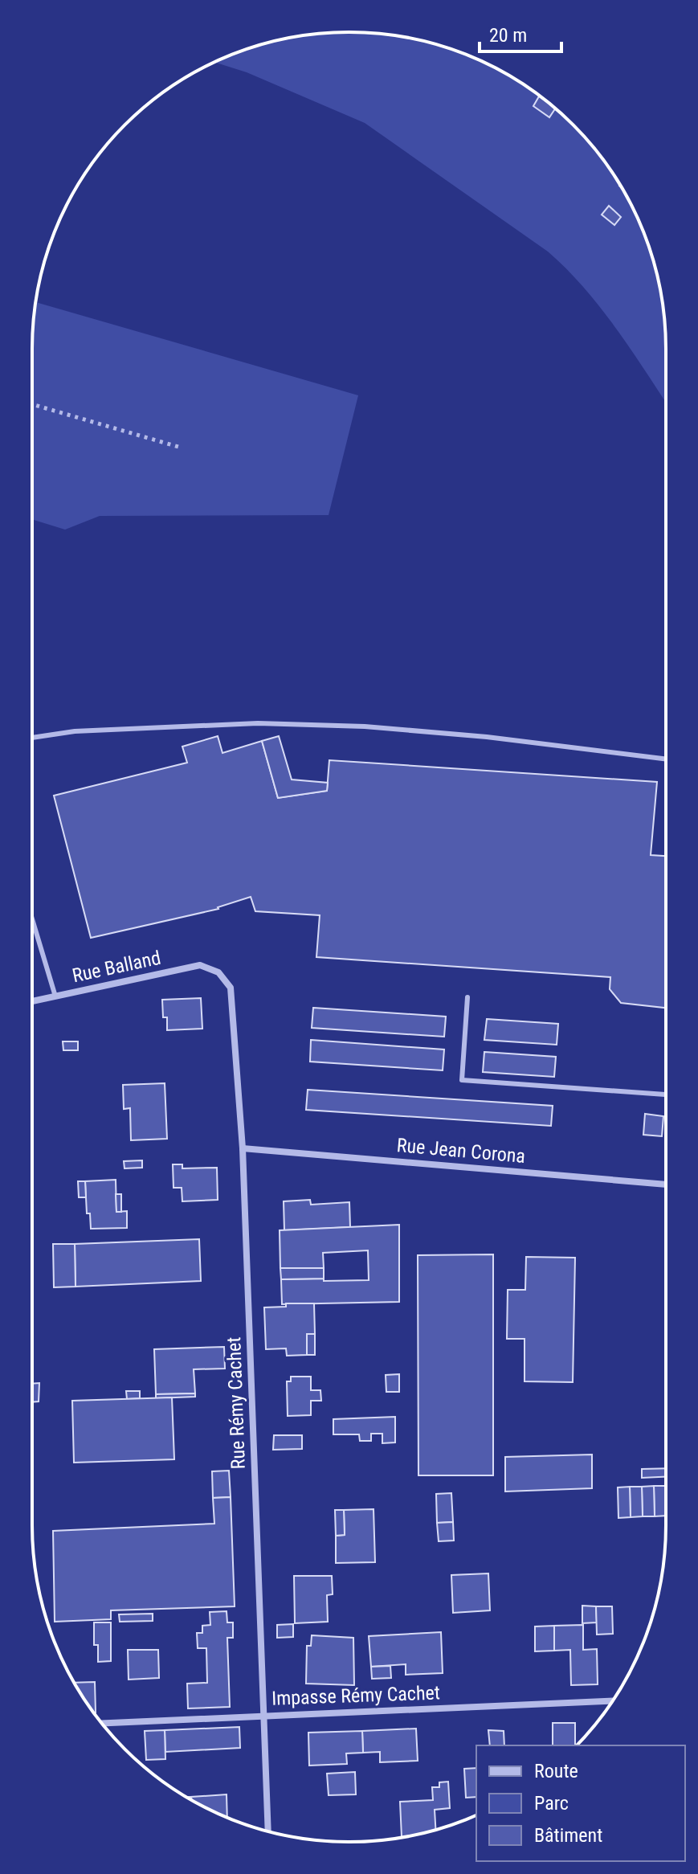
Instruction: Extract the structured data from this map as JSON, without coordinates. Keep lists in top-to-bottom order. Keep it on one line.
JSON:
{"streets":{"street":["Rue Balland","Rue Jean Corona","Rue Rémy Cachet","Impasse Rémy Cachet"]},"crossings":[["Rue Balland","Rue Rémy Cachet"],["Rue Jean Corona","Rue Rémy Cachet"],["Rue Rémy Cachet","Impasse Rémy Cachet"]],"legend":["Route","Parc","Bâtiment"],"scale_bar":"20 m"}
